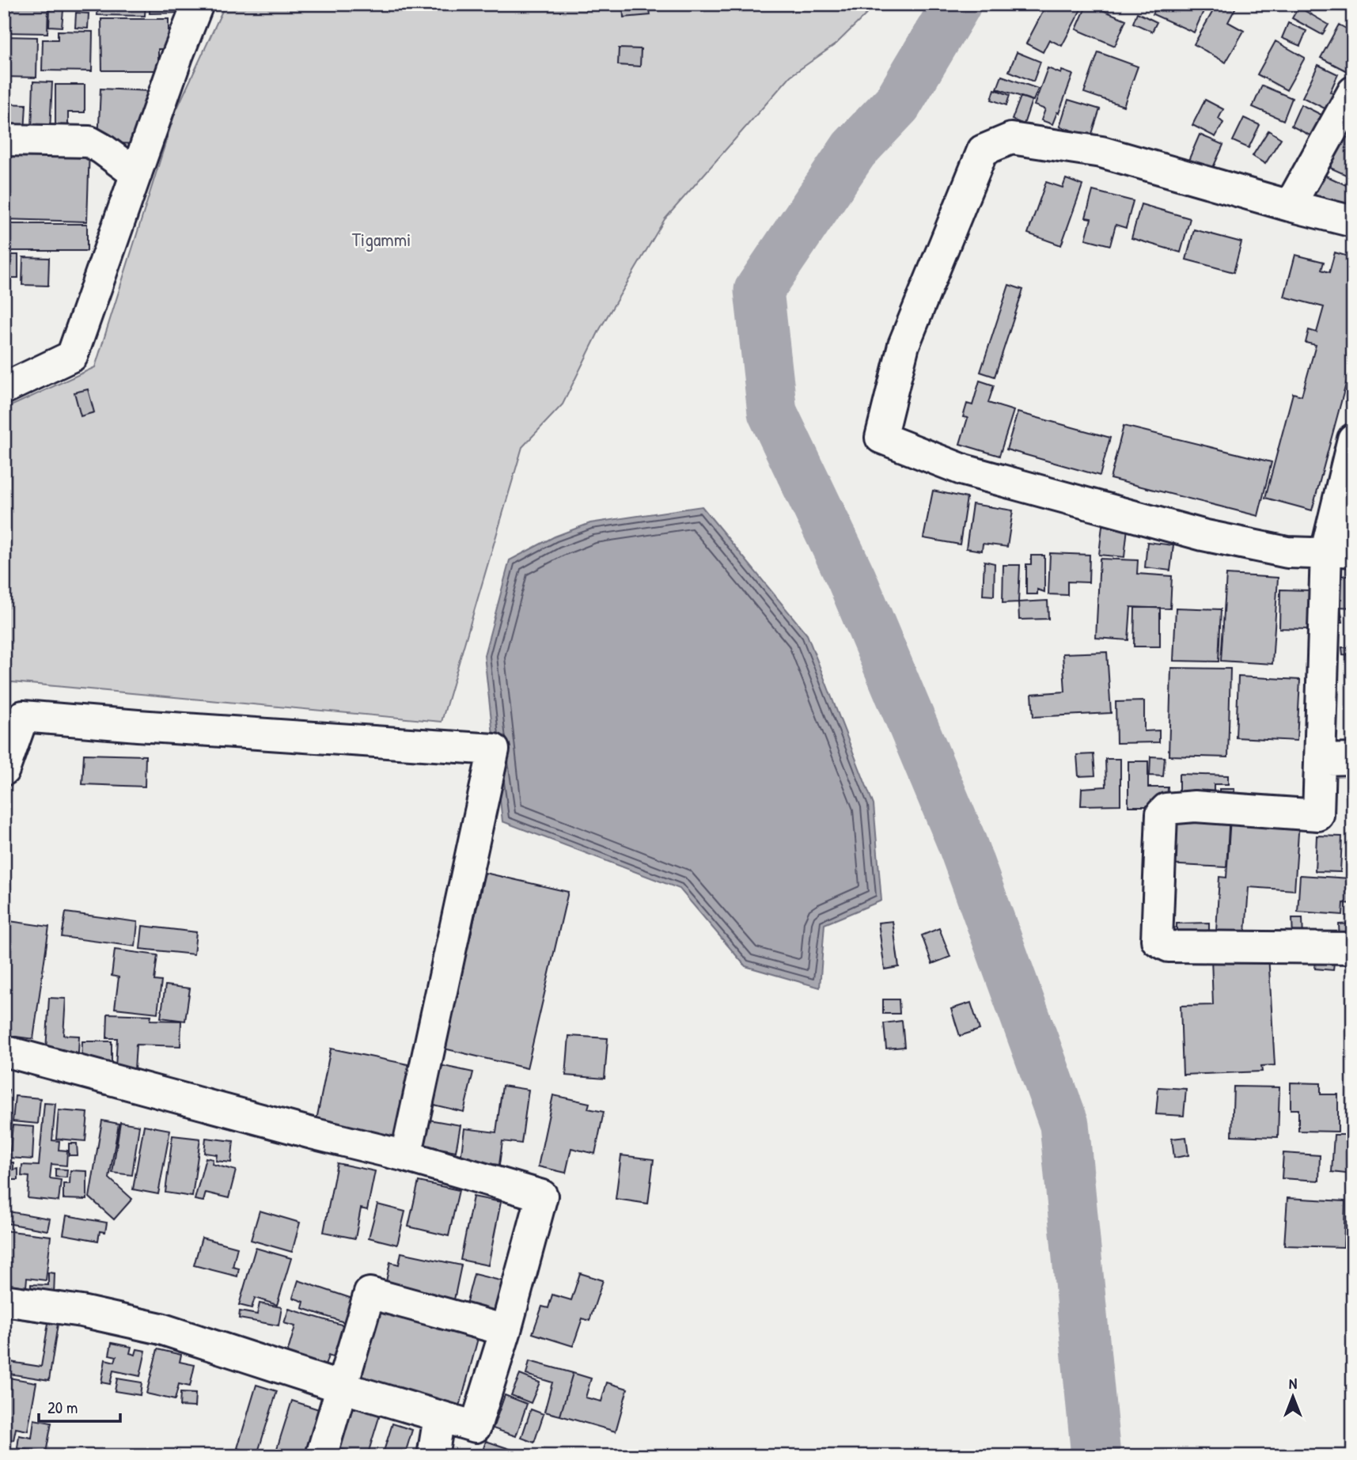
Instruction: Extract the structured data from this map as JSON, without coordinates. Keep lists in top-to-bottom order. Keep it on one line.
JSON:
{"parks":["Tigammi"],"scale_bar":"20 m","north":"top"}
